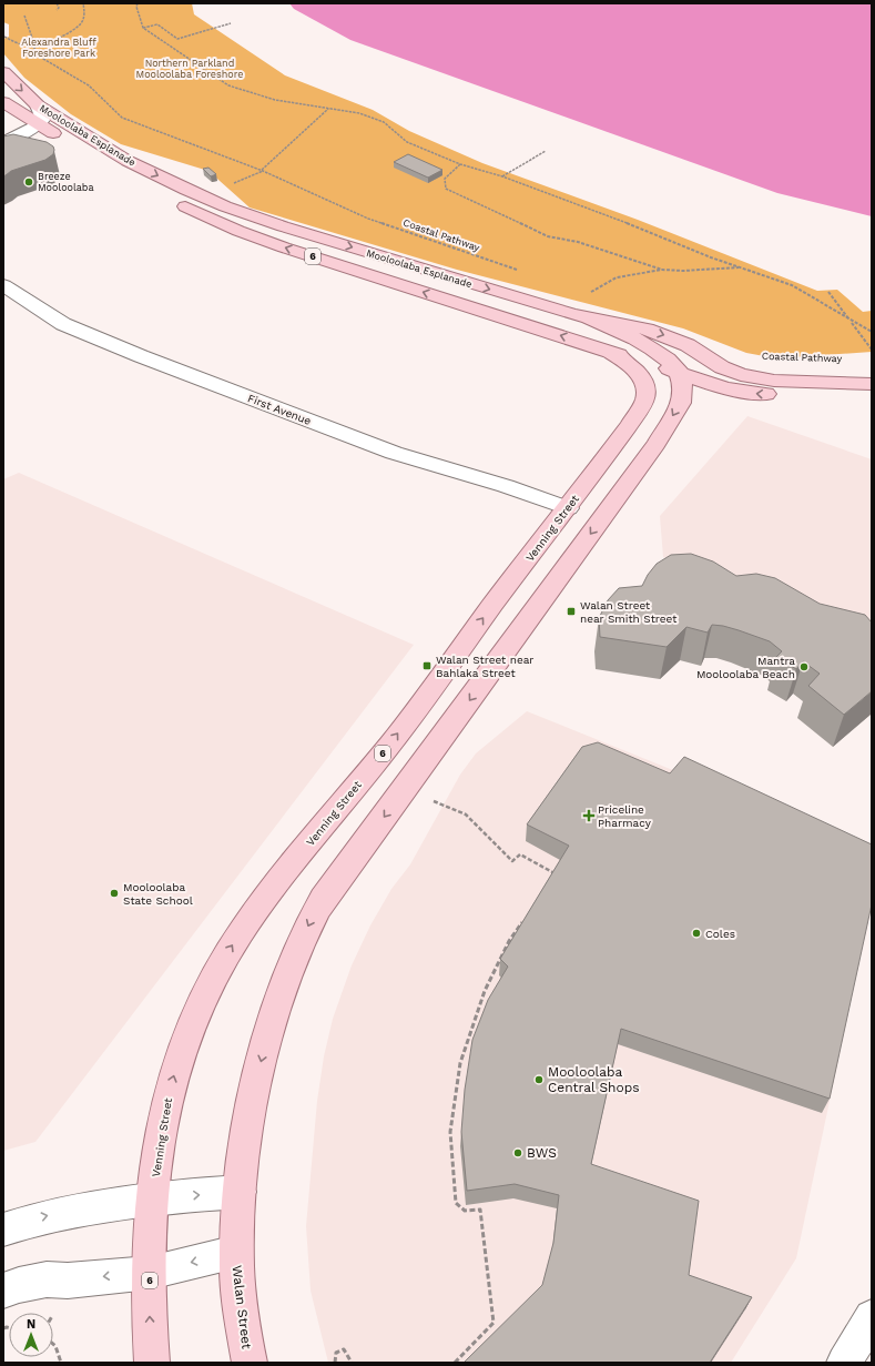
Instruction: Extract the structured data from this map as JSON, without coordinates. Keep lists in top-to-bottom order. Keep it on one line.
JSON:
{"streets":{"main road":["Mooloolaba Esplanade","6","Venning Street","Walan Street"],"street":["First Avenue"],"path":["Coastal Pathway"]},"crossings":[["Mooloolaba Esplanade","6"],["Mooloolaba Esplanade","Venning Street"],["6","Venning Street"],["6","Walan Street"],["First Avenue","Venning Street"]],"parks":["Alexandra Bluff Foreshore Park","Northern Parkland Mooloolaba Foreshore"],"places":{"other":["Breeze Mooloolaba","Mantra Mooloolaba Beach","Mooloolaba State School","Coles","Mooloolaba Central Shops","BWS"],"transit":["Walan Street near Smith Street","Walan Street near Bahlaka Street"],"health":["Priceline Pharmacy"]},"north":"top"}
